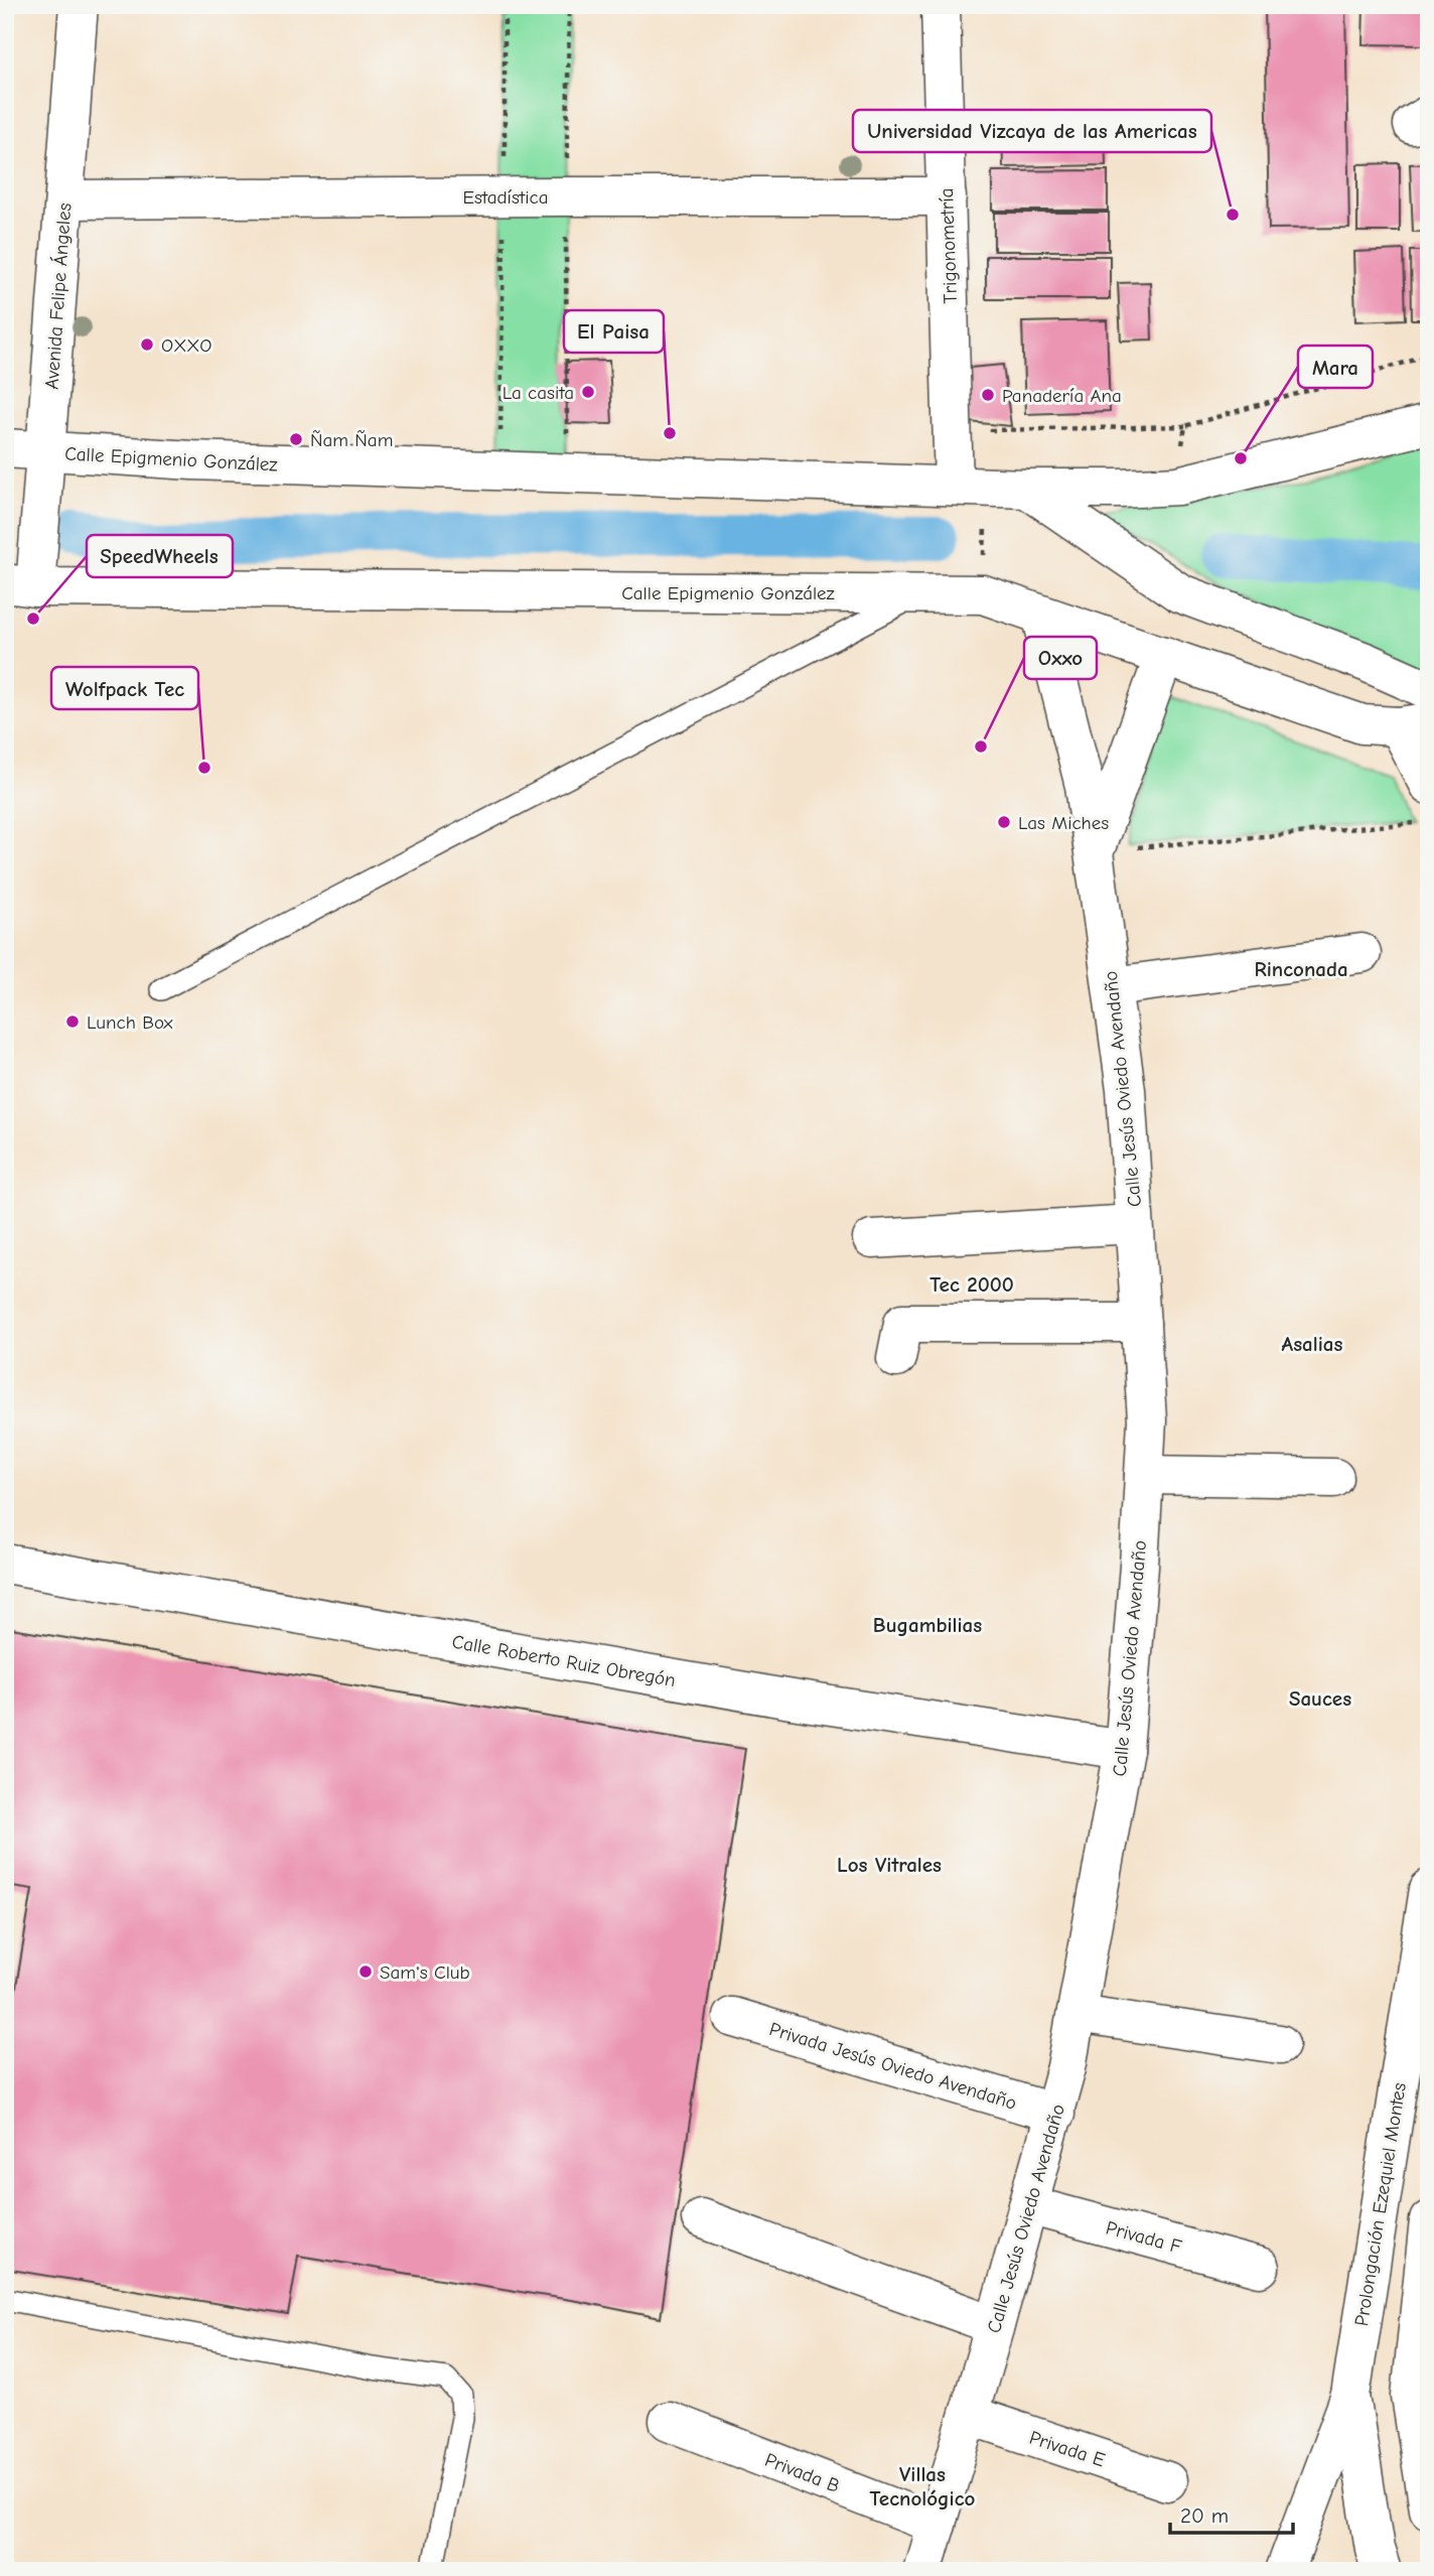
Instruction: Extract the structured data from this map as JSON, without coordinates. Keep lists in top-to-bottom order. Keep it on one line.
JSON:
{"streets":{"street":["Estadística","Trigonometría","Avenida Felipe Ángeles","Calle Epigmenio González","Calle Jesús Oviedo Avendaño","Calle Roberto Ruiz Obregón","Privada Jesús Oviedo Avendaño","Prolongación Ezequiel Montes","Privada F","Privada E","Privada B"]},"crossings":[["Estadística","Trigonometría"],["Estadística","Avenida Felipe Ángeles"],["Trigonometría","Calle Epigmenio González"],["Avenida Felipe Ángeles","Calle Epigmenio González"],["Calle Epigmenio González","Calle Jesús Oviedo Avendaño"],["Calle Jesús Oviedo Avendaño","Calle Roberto Ruiz Obregón"],["Calle Jesús Oviedo Avendaño","Privada Jesús Oviedo Avendaño"],["Calle Jesús Oviedo Avendaño","Privada F"],["Calle Jesús Oviedo Avendaño","Privada E"],["Calle Jesús Oviedo Avendaño","Privada B"]],"districts":["Rinconada","Tec 2000","Asalias","Bugambilias","Sauces","Los Vitrales","Villas Tecnológico"],"places":["Universidad Vizcaya de las Americas","OXXO","La casita","Panadería Ana","El Paisa","Ñam Ñam","Mara","SpeedWheels","Oxxo","Wolfpack Tec","Las Miches","Lunch Box","Sam's Club"],"scale_bar":"20 m"}
